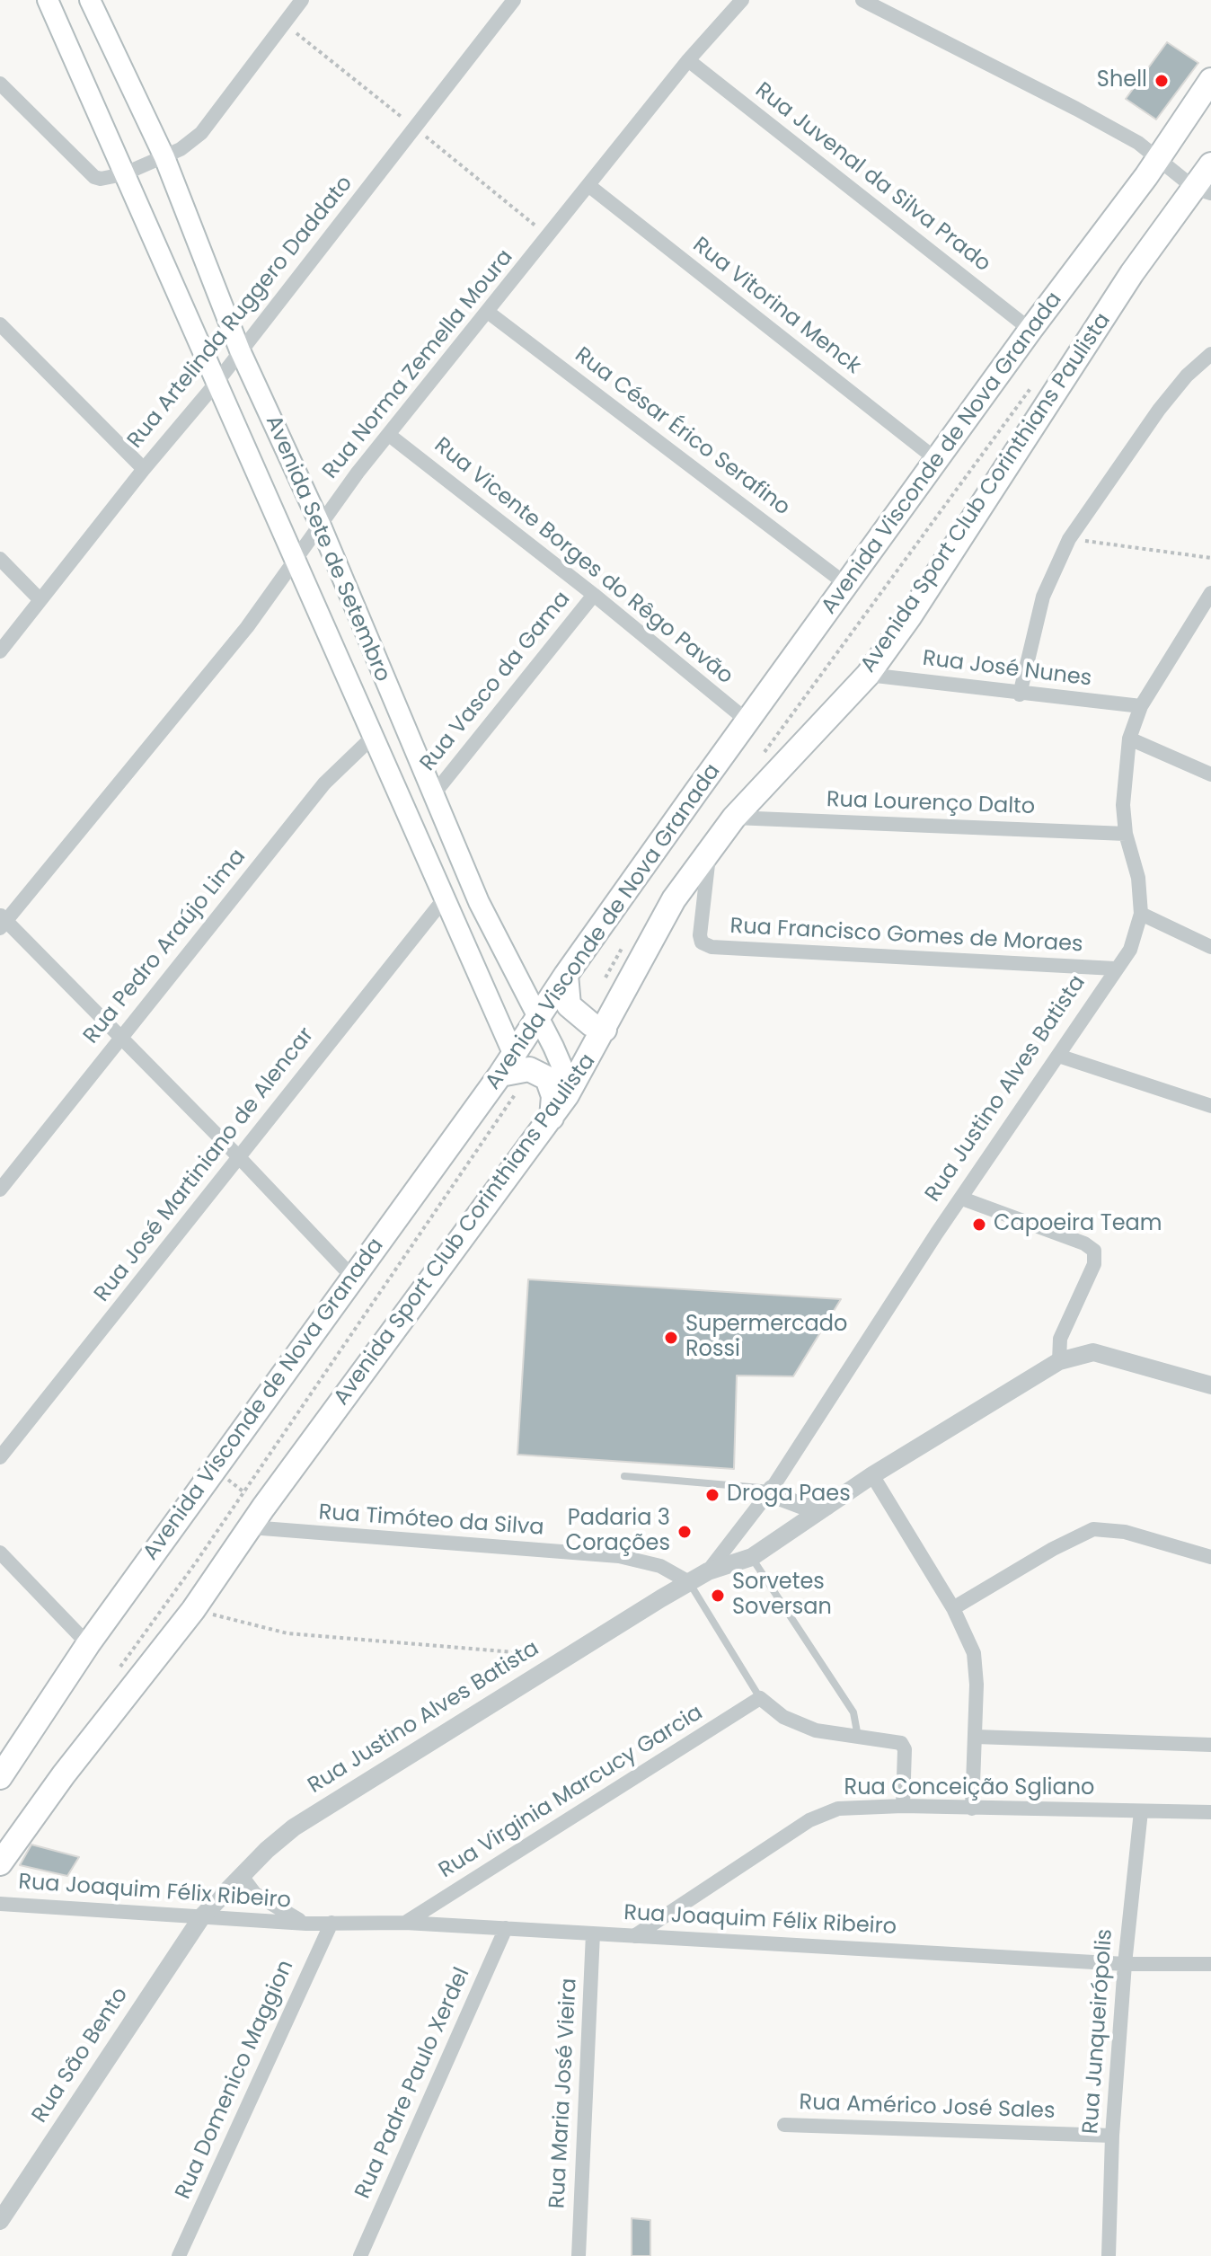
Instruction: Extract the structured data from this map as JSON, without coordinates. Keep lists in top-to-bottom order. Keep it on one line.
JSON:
{"streets":{"main road":["Avenida Visconde de Nova Granada","Avenida Sport Club Corinthians Paulista","Avenida Sete de Setembro"],"street":["Rua Juvenal da Silva Prado","Rua Vitorina Menck","Rua Artelinda Ruggero Daddato","Rua Norma Zemella Moura","Rua César Érico Serafino","Rua Vicente Borges do Rêgo Pavão","Rua José Nunes","Rua Vasco da Gama","Rua Lourenço Dalto","Rua Francisco Gomes de Moraes","Rua Pedro Araújo Lima","Rua Justino Alves Batista","Rua José Martiniano de Alencar","Rua Timóteo da Silva","Rua Conceição Sgliano","Rua Virginia Marcucy Garcia","Rua Joaquim Félix Ribeiro","Rua Junqueirópolis","Rua São Bento","Rua Domenico Maggion","Rua Padre Paulo Xerdel","Rua Maria José Vieira","Rua Américo José Sales"]},"crossings":[["Rua Juvenal da Silva Prado","Rua Norma Zemella Moura"],["Rua Juvenal da Silva Prado","Avenida Visconde de Nova Granada"],["Rua Vitorina Menck","Rua Norma Zemella Moura"],["Rua Vitorina Menck","Avenida Visconde de Nova Granada"],["Rua Artelinda Ruggero Daddato","Avenida Sete de Setembro"],["Rua Norma Zemella Moura","Rua César Érico Serafino"],["Rua Norma Zemella Moura","Avenida Sete de Setembro"],["Rua Norma Zemella Moura","Rua Vicente Borges do Rêgo Pavão"],["Rua César Érico Serafino","Avenida Visconde de Nova Granada"],["Avenida Visconde de Nova Granada","Avenida Sete de Setembro"],["Avenida Visconde de Nova Granada","Rua Vicente Borges do Rêgo Pavão"],["Avenida Sport Club Corinthians Paulista","Avenida Sete de Setembro"],["Avenida Sport Club Corinthians Paulista","Rua José Nunes"],["Avenida Sport Club Corinthians Paulista","Rua Lourenço Dalto"],["Avenida Sport Club Corinthians Paulista","Rua Francisco Gomes de Moraes"],["Avenida Sport Club Corinthians Paulista","Rua Timóteo da Silva"],["Avenida Sete de Setembro","Rua Vasco da Gama"],["Avenida Sete de Setembro","Rua Pedro Araújo Lima"],["Avenida Sete de Setembro","Rua José Martiniano de Alencar"],["Rua Vicente Borges do Rêgo Pavão","Rua Vasco da Gama"],["Rua José Nunes","Rua Justino Alves Batista"],["Rua Lourenço Dalto","Rua Justino Alves Batista"],["Rua Francisco Gomes de Moraes","Rua Justino Alves Batista"],["Rua Justino Alves Batista","Rua Timóteo da Silva"],["Rua Justino Alves Batista","Rua Joaquim Félix Ribeiro"],["Rua Justino Alves Batista","Rua São Bento"],["Rua Conceição Sgliano","Rua Joaquim Félix Ribeiro"],["Rua Conceição Sgliano","Rua Junqueirópolis"],["Rua Virginia Marcucy Garcia","Rua Joaquim Félix Ribeiro"],["Rua Joaquim Félix Ribeiro","Rua Junqueirópolis"],["Rua Joaquim Félix Ribeiro","Rua São Bento"],["Rua Joaquim Félix Ribeiro","Rua Domenico Maggion"],["Rua Joaquim Félix Ribeiro","Rua Padre Paulo Xerdel"],["Rua Joaquim Félix Ribeiro","Rua Maria José Vieira"],["Rua Junqueirópolis","Rua Américo José Sales"]],"places":["Shell","Capoeira Team","Supermercado Rossi","Droga Paes","Padaria 3 Corações","Sorvetes Soversan"]}
